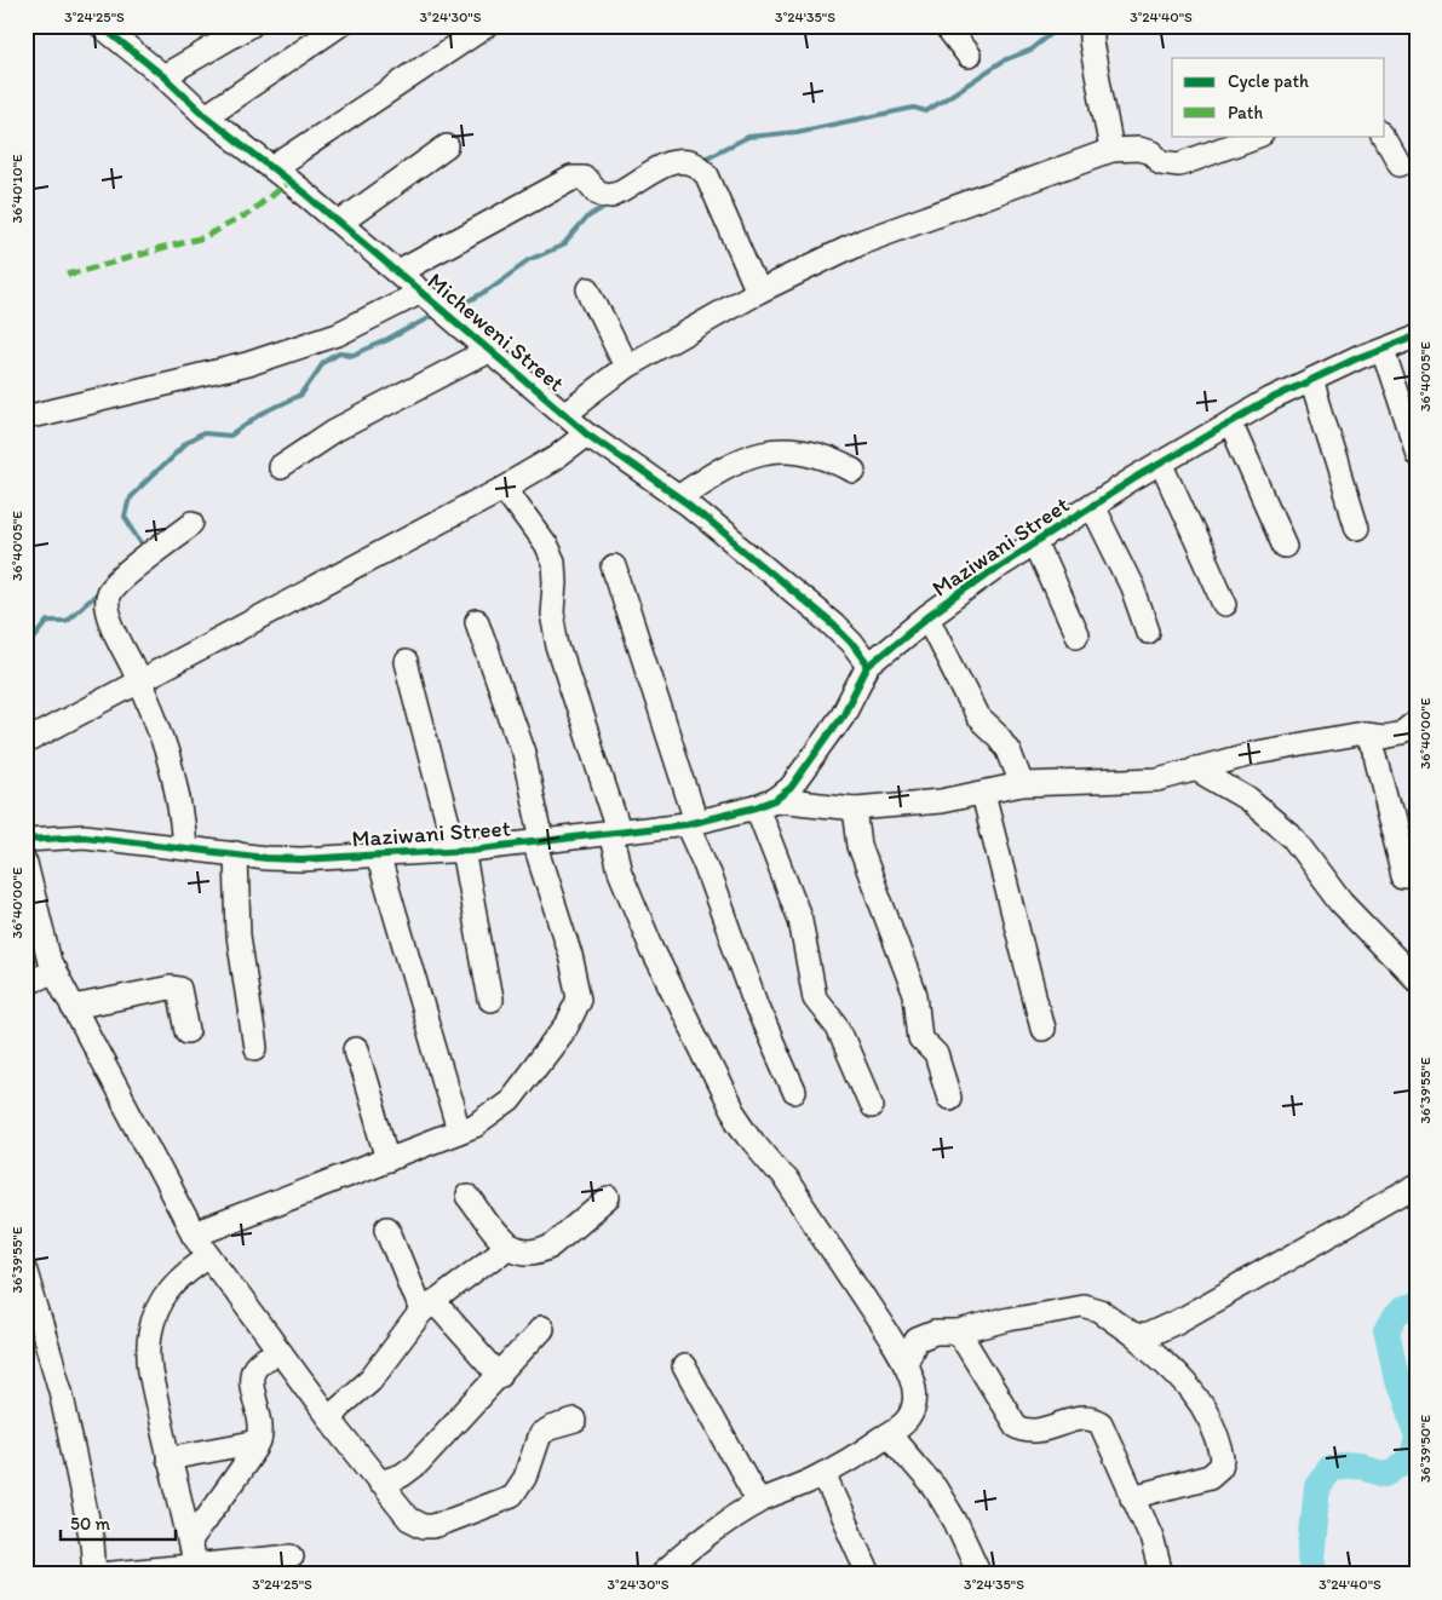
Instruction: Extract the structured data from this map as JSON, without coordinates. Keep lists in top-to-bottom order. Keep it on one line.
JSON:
{"streets":{"street":["Micheweni Street","Maziwani Street"]},"crossings":[["Micheweni Street","Maziwani Street"]],"legend":["Cycle path","Path"],"scale_bar":"50 m","coordinates":["3°24'25\"S","3°24'30\"S","3°24'35\"S","3°24'40\"S","36°40'10\"E","36°40'05\"E","36°40'00\"E","36°39'55\"E","36°39'50\"E"]}
